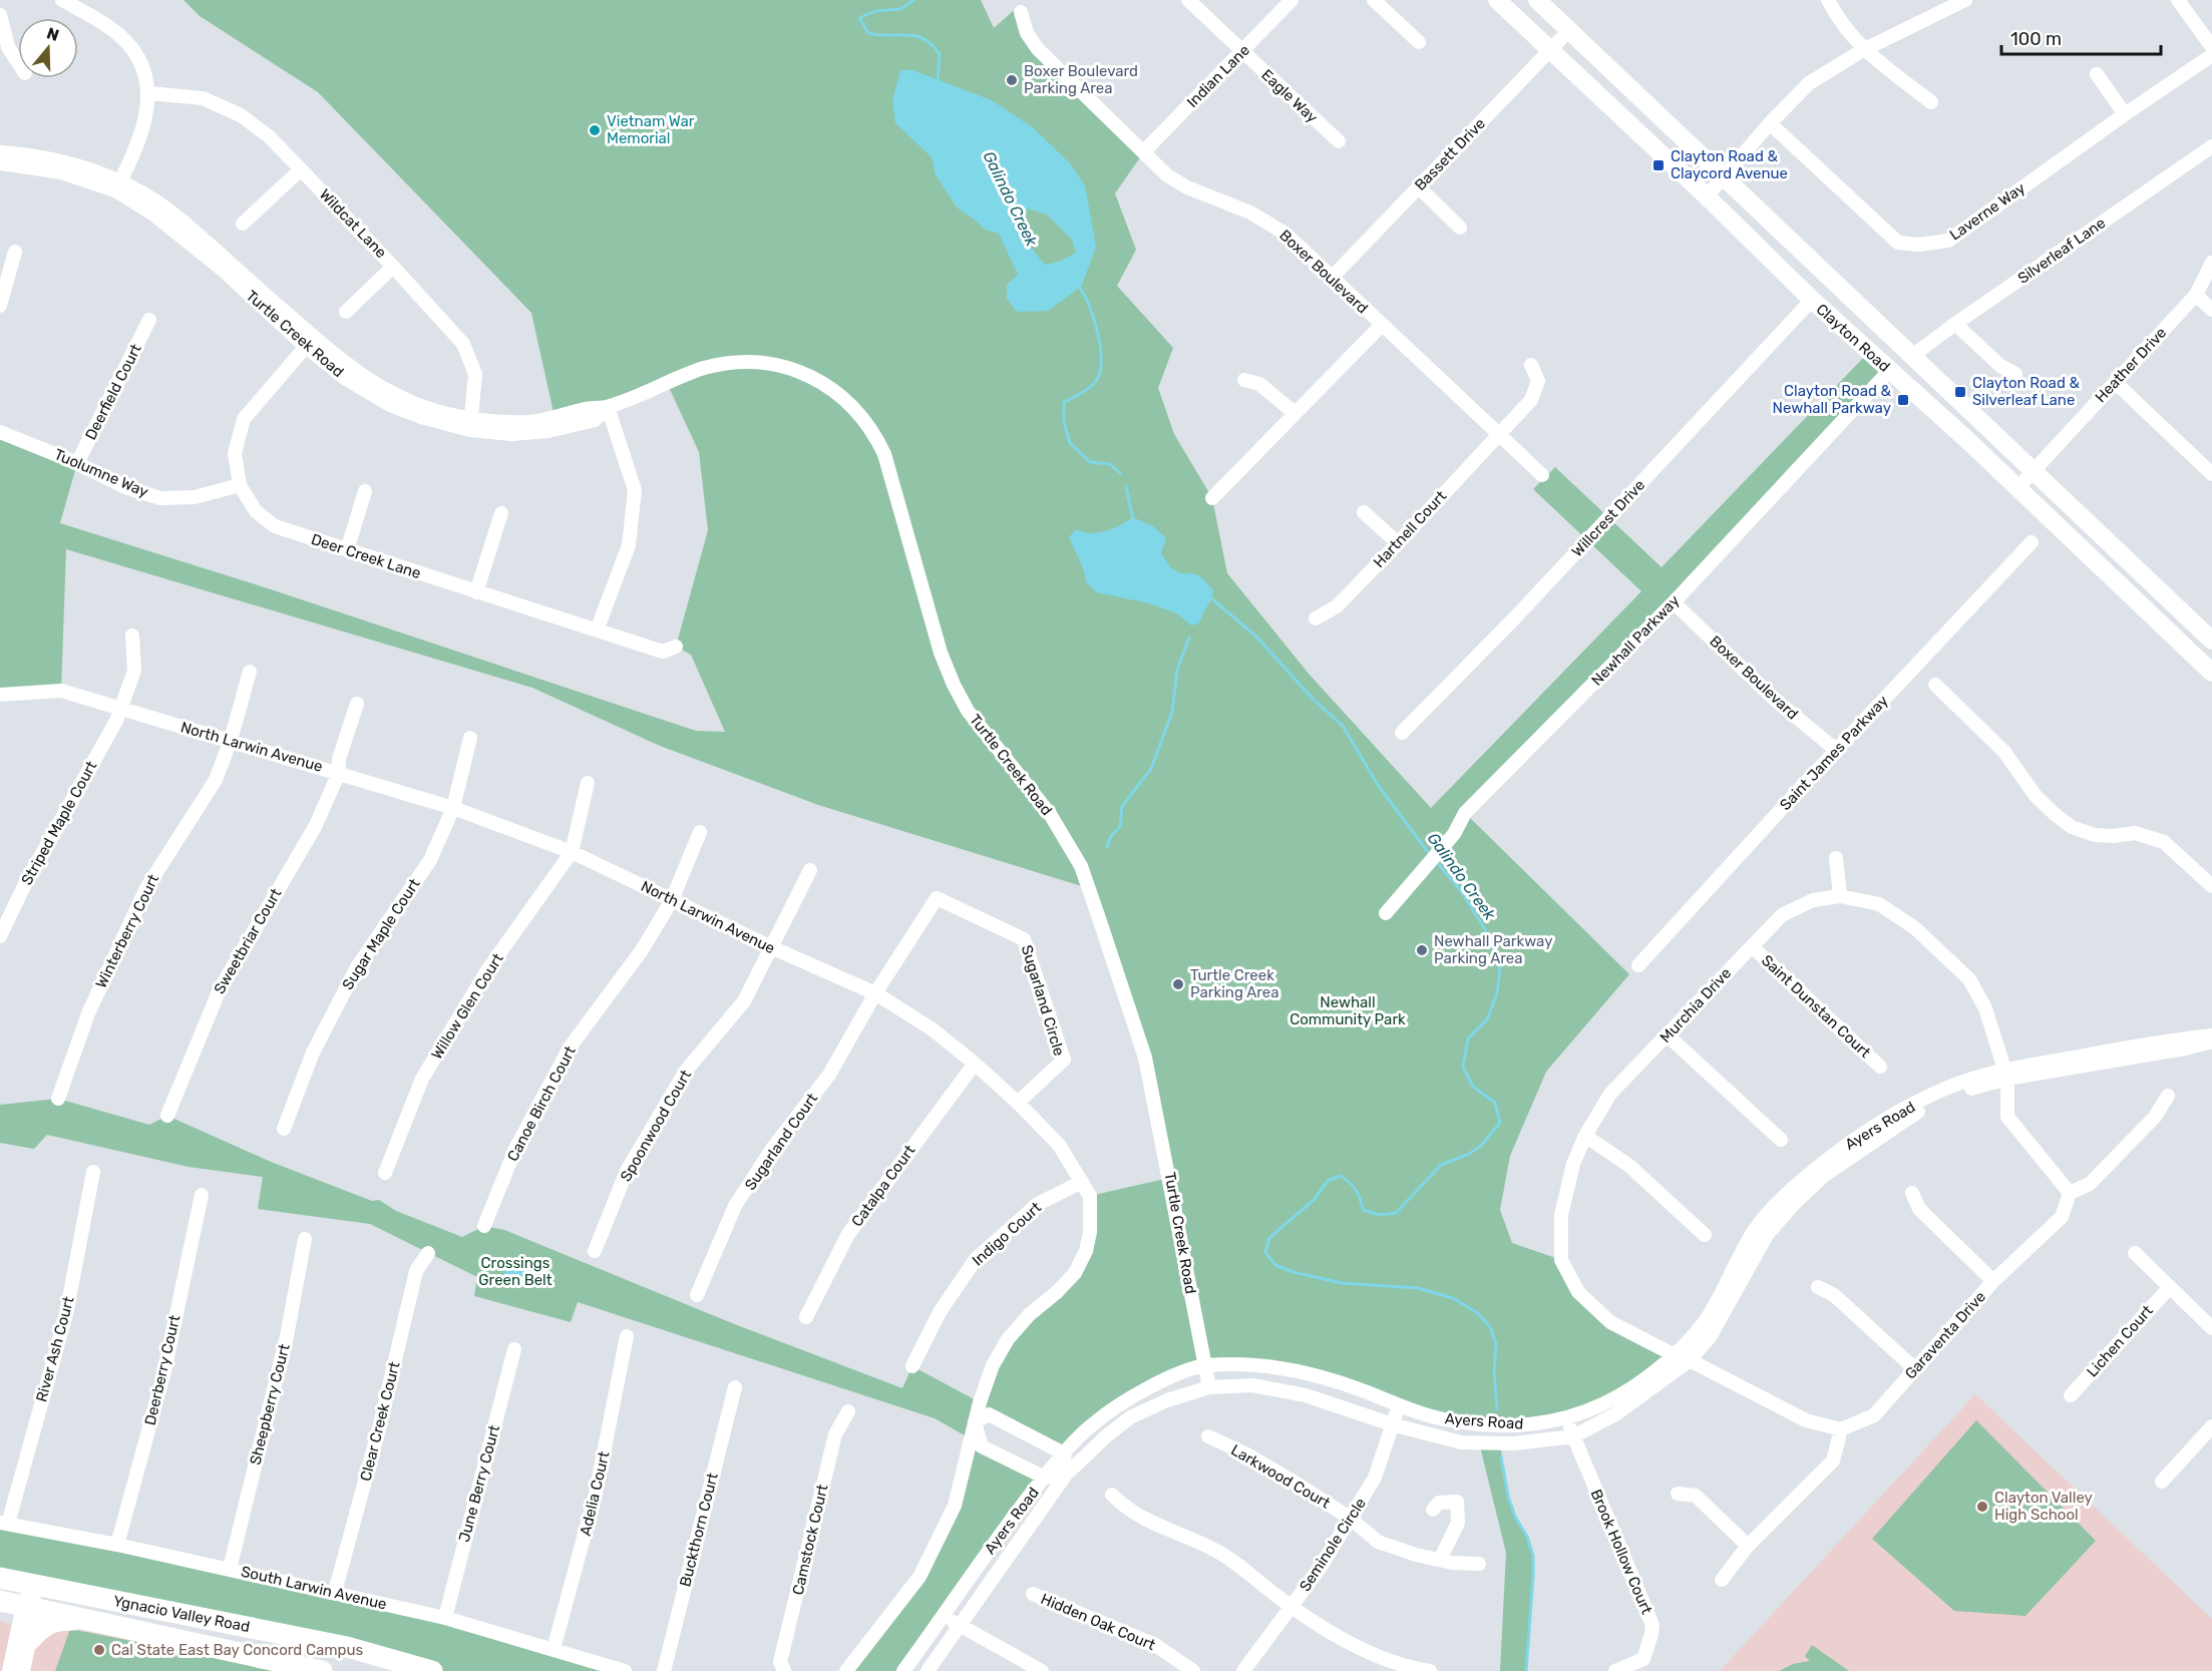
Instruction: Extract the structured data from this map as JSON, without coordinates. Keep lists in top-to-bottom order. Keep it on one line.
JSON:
{"streets":{"highway":["Ygnacio Valley Road"],"main road":["Clayton Road"],"street":["Indian Lane","Eagle Way","Bassett Drive","Laverne Way","Wildcat Lane","Silverleaf Lane","Boxer Boulevard","Turtle Creek Road","Heather Drive","Deerfield Court","Tuolumne Way","Willcrest Drive","Hartnell Court","Deer Creek Lane","Newhall Parkway","North Larwin Avenue","Saint James Parkway","Striped Maple Court","Winterberry Court","Sugar Maple Court","Sweetbriar Court","Sugarland Circle","Murchia Drive","Willow Glen Court","Saint Dunstan Court","Canoe Birch Court","Spoonwood Court","Ayers Road","Sugarland Court","Catalpa Court","Indigo Court","Garaventa Drive","Lichen Court","River Ash Court","Deerberry Court","Sheepberry Court","Clear Creek Court","Larkwood Court","June Berry Court","Adelia Court","Buckthorn Court","Camstock Court","Seminole Circle","Brook Hollow Court","South Larwin Avenue","Hidden Oak Court"]},"crossings":[["Indian Lane","Eagle Way"],["Indian Lane","Boxer Boulevard"],["Bassett Drive","Boxer Boulevard"],["Bassett Drive","Clayton Road"],["Wildcat Lane","Turtle Creek Road"],["Silverleaf Lane","Clayton Road"],["Boxer Boulevard","Hartnell Court"],["Boxer Boulevard","Newhall Parkway"],["Boxer Boulevard","Saint James Parkway"],["Turtle Creek Road","Deer Creek Lane"],["Turtle Creek Road","Ayers Road"],["Clayton Road","Heather Drive"],["Clayton Road","Willcrest Drive"],["Clayton Road","Newhall Parkway"],["Deerfield Court","Tuolumne Way"],["Tuolumne Way","Deer Creek Lane"],["North Larwin Avenue","Striped Maple Court"],["North Larwin Avenue","Winterberry Court"],["North Larwin Avenue","Sugar Maple Court"],["North Larwin Avenue","Sweetbriar Court"],["North Larwin Avenue","Sugarland Circle"],["North Larwin Avenue","Willow Glen Court"],["North Larwin Avenue","Canoe Birch Court"],["North Larwin Avenue","Spoonwood Court"],["North Larwin Avenue","Sugarland Court"],["North Larwin Avenue","Catalpa Court"],["North Larwin Avenue","Indigo Court"],["Sugarland Circle","Sugarland Court"],["Murchia Drive","Saint Dunstan Court"],["Murchia Drive","Ayers Road"],["Ayers Road","Seminole Circle"],["Ayers Road","Brook Hollow Court"],["River Ash Court","South Larwin Avenue"],["Deerberry Court","South Larwin Avenue"],["Sheepberry Court","South Larwin Avenue"],["Clear Creek Court","South Larwin Avenue"],["Larkwood Court","Seminole Circle"],["June Berry Court","South Larwin Avenue"],["Adelia Court","South Larwin Avenue"]],"water":["Galindo Creek"],"parks":["Newhall Community Park","Crossings Green Belt"],"places":{"other":["Boxer Boulevard Parking Area","Vietnam War Memorial","Newhall Parkway Parking Area","Turtle Creek Parking Area","Clayton Valley High School","Cal State East Bay Concord Campus"],"transit":["Clayton Road & Claycord Avenue","Clayton Road & Silverleaf Lane","Clayton Road & Newhall Parkway"]},"scale_bar":"100 m","north":"top"}
